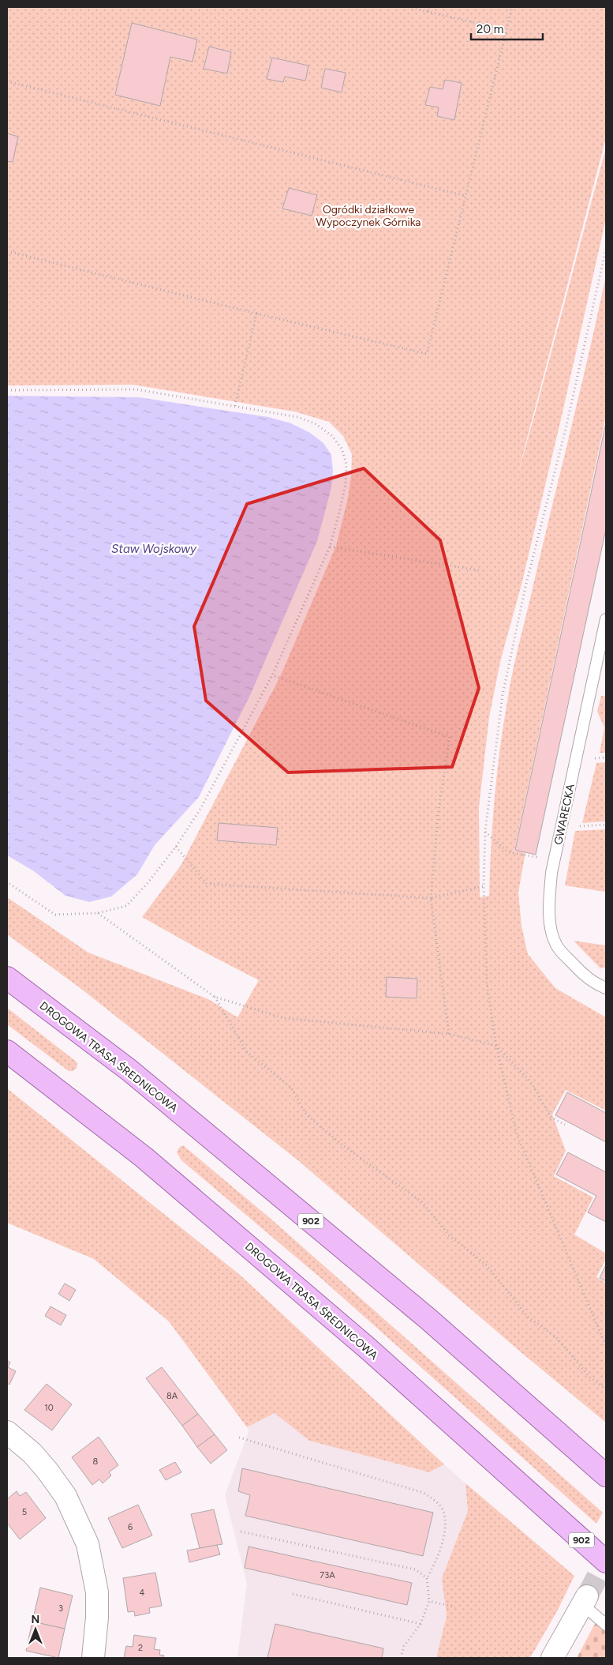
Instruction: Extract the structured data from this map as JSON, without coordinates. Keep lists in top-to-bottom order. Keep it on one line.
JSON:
{"streets":{"main road":["DROGOWA TRASA ŚREDNICOWA","902"],"lane":["GWARECKA"]},"water":["Staw Wojskowy"],"parks":["Ogródki działkowe Wypoczynek Górnika"],"house_numbers":["8A","10","8","5","6","73A","4","3","2"],"scale_bar":"20 m","north":"top"}
